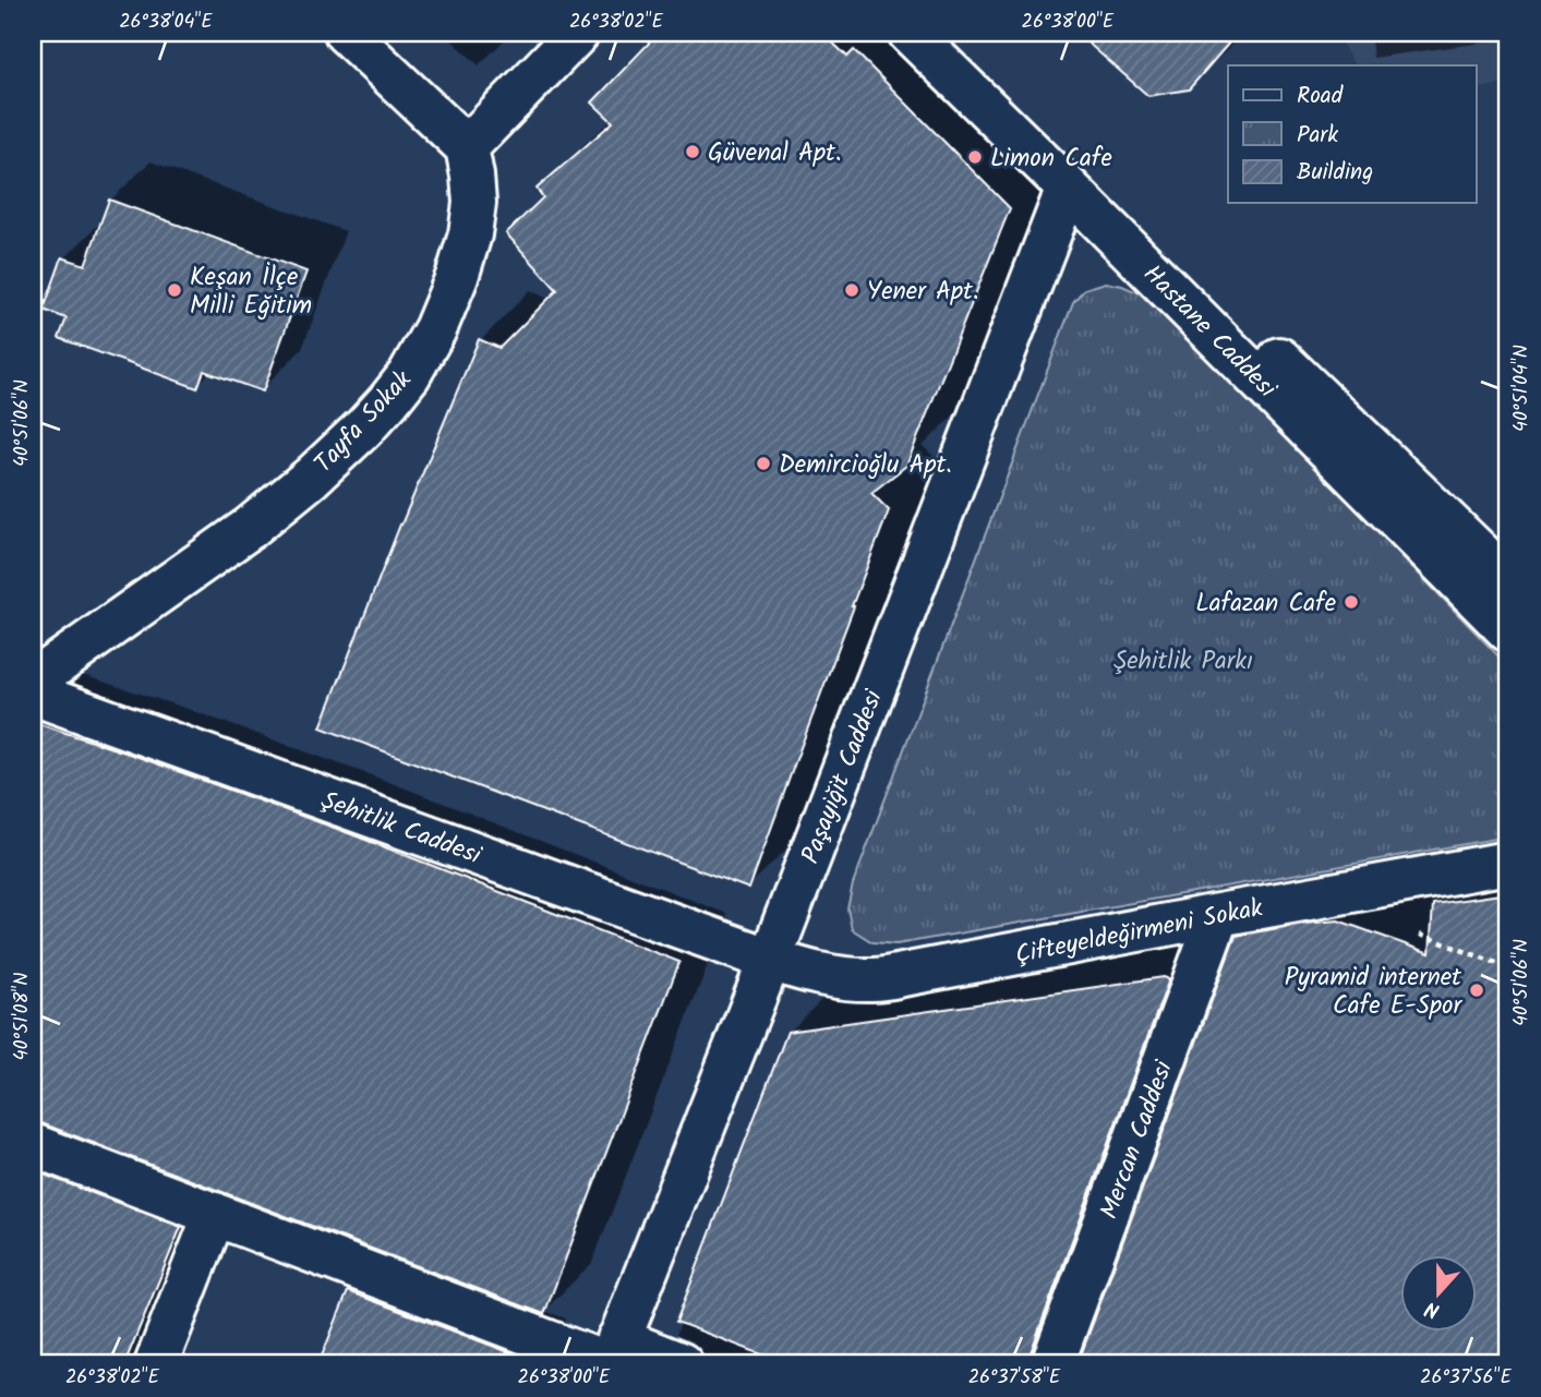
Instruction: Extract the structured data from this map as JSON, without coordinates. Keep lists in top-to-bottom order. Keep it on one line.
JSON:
{"streets":{"street":["Hastane Caddesi","Tayfa Sokak","Paşayiğit Caddesi","Şehitlik Caddesi","Çifteyeldeğirmeni Sokak","Mercan Caddesi"]},"crossings":[["Hastane Caddesi","Paşayiğit Caddesi"],["Paşayiğit Caddesi","Şehitlik Caddesi"],["Paşayiğit Caddesi","Çifteyeldeğirmeni Sokak"],["Şehitlik Caddesi","Çifteyeldeğirmeni Sokak"],["Çifteyeldeğirmeni Sokak","Mercan Caddesi"]],"parks":["Şehitlik Parkı"],"places":["Güvenal Apt.","Limon Cafe","Keşan İlçe Milli Eğitim","Yener Apt.","Demircioğlu Apt.","Lafazan Cafe","Pyramid internet Cafe E-Spor"],"legend":["Road","Park","Building"],"north":"bottom","coordinates":["26°38'04\"E","26°38'02\"E","26°38'00\"E","40°51'04\"N","40°51'06\"N","40°51'08\"N","26°37'58\"E","26°37'56\"E"]}
